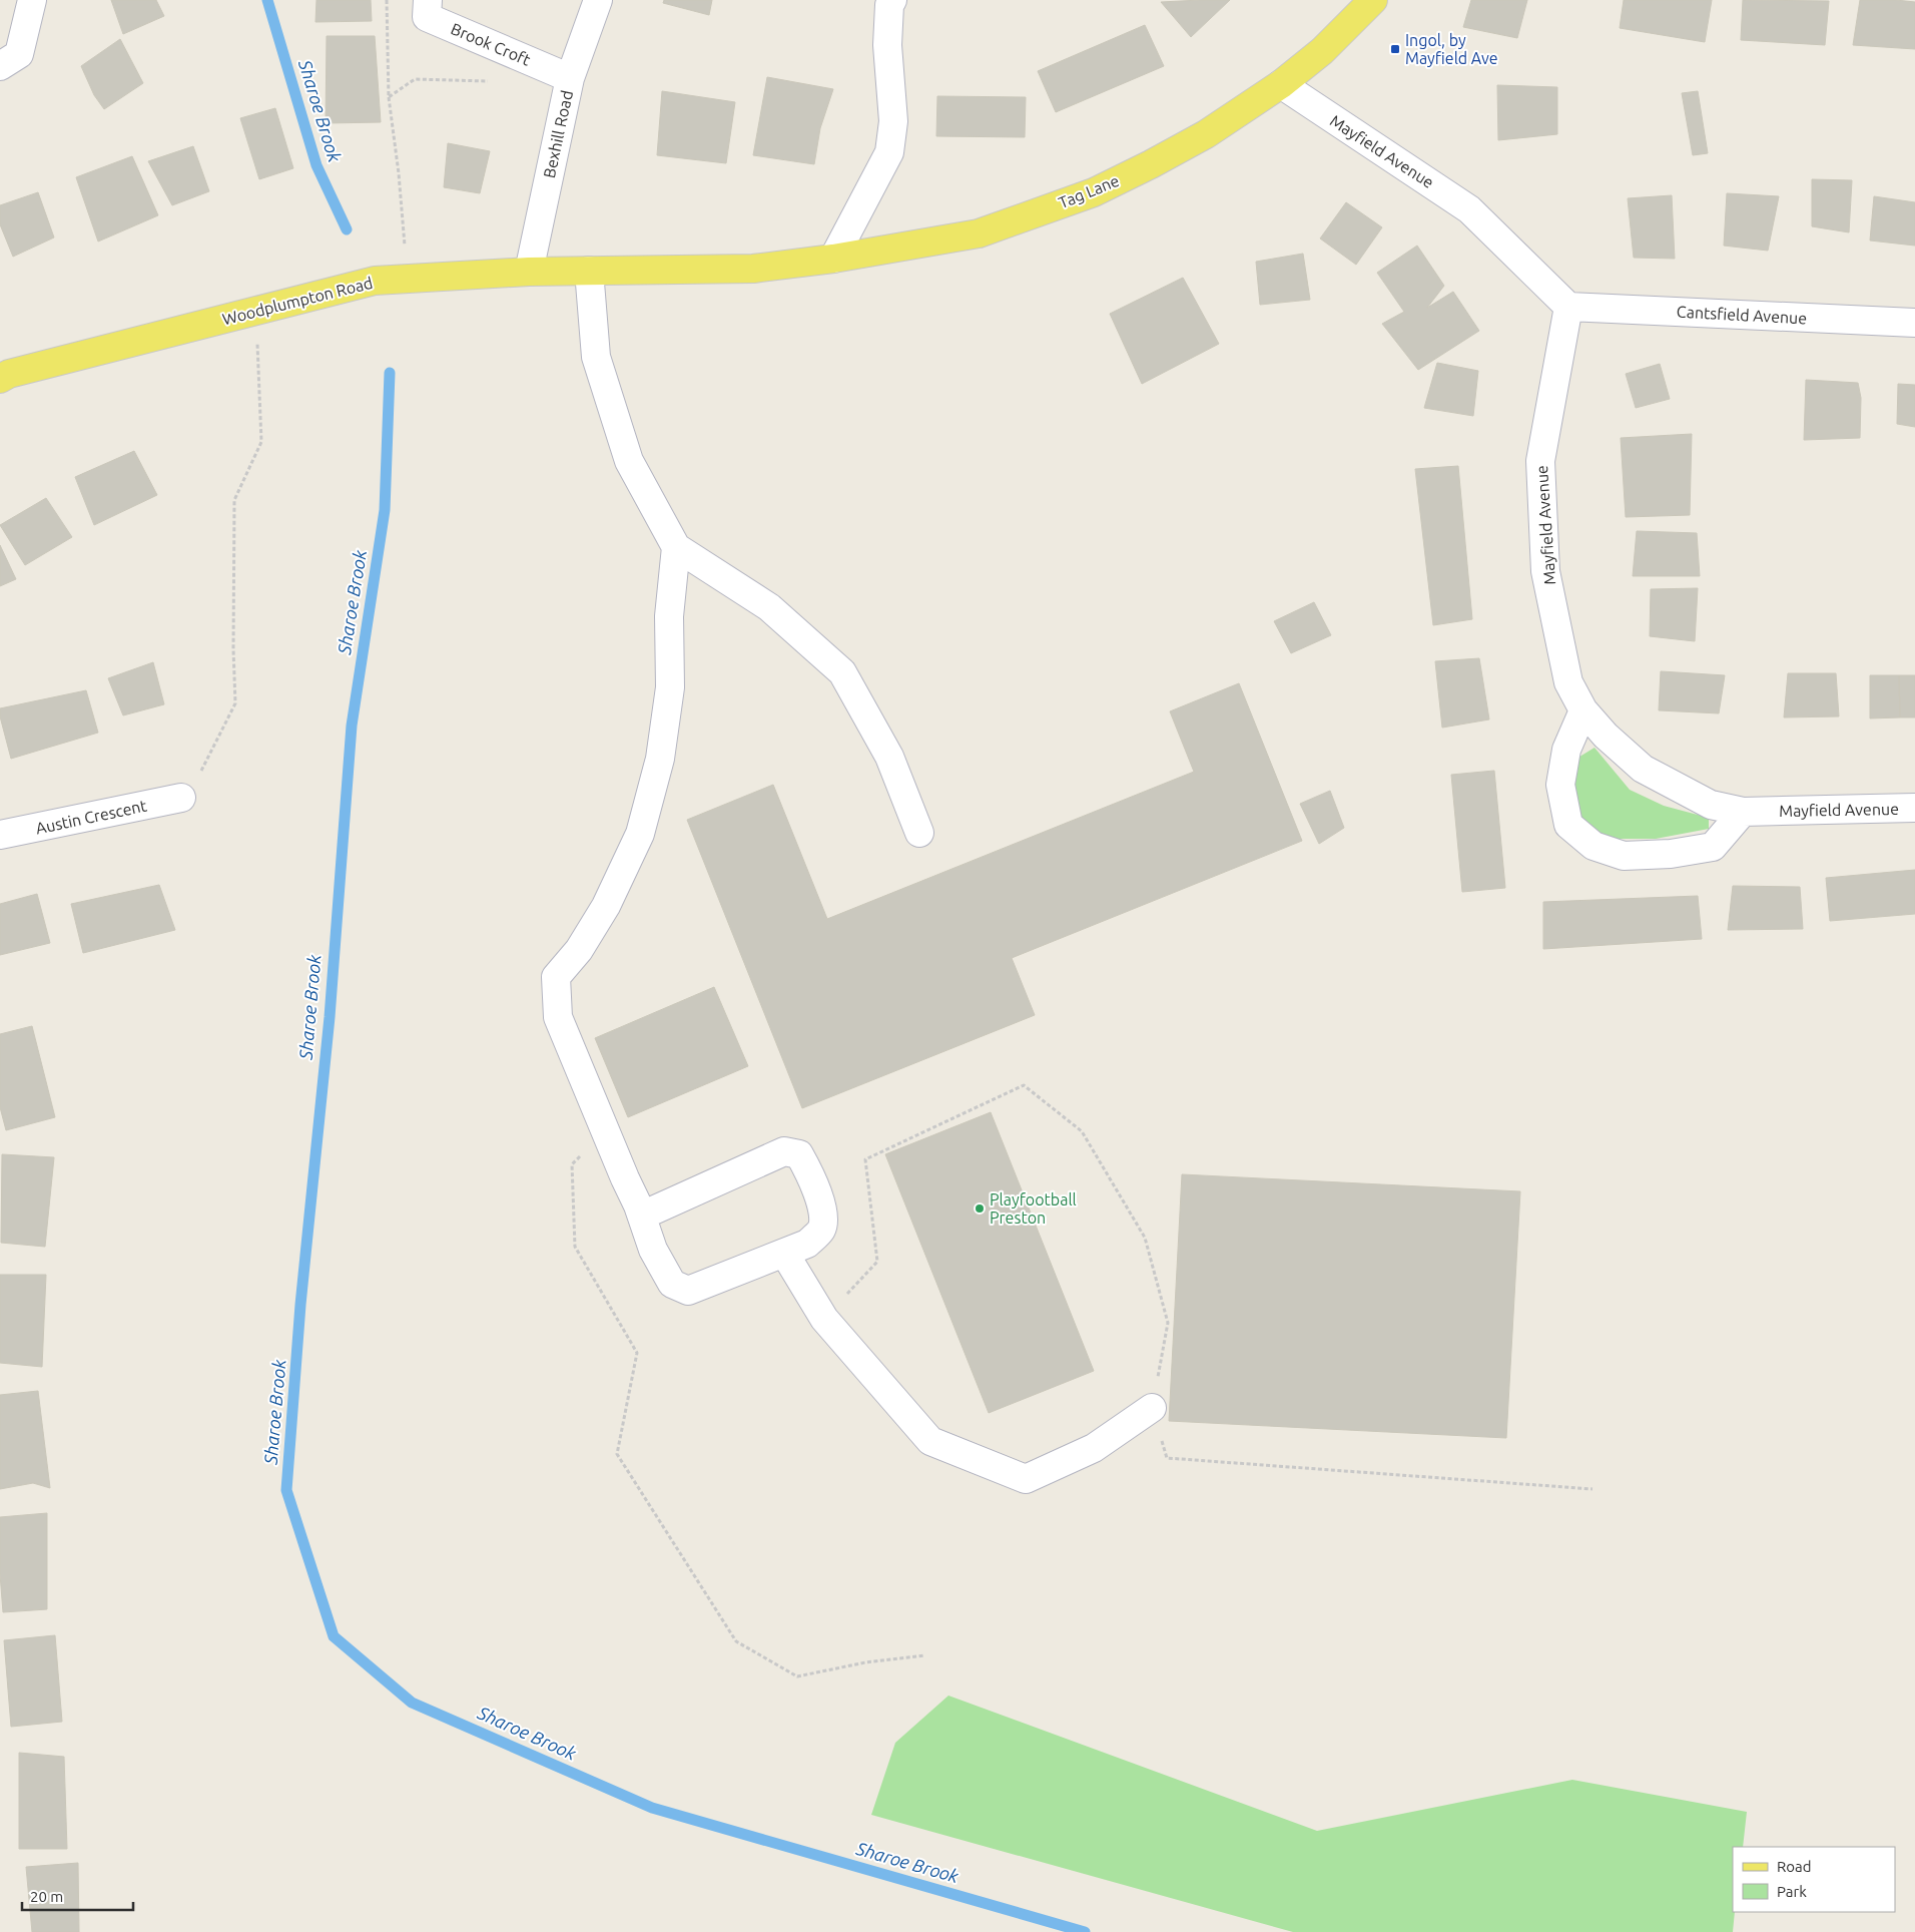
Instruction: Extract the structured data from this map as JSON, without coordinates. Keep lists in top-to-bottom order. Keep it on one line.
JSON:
{"streets":{"main road":["Tag Lane","Woodplumpton Road"],"street":["Brook Croft","Bexhill Road","Mayfield Avenue","Cantsfield Avenue","Austin Crescent"]},"crossings":[["Brook Croft","Bexhill Road"],["Bexhill Road","Woodplumpton Road"],["Mayfield Avenue","Tag Lane"],["Mayfield Avenue","Cantsfield Avenue"],["Tag Lane","Woodplumpton Road"]],"water":["Sharoe Brook"],"places":{"transit":["Ingol, by Mayfield Ave"],"other":["Playfootball Preston"]},"legend":["Road","Park"],"scale_bar":"20 m"}
